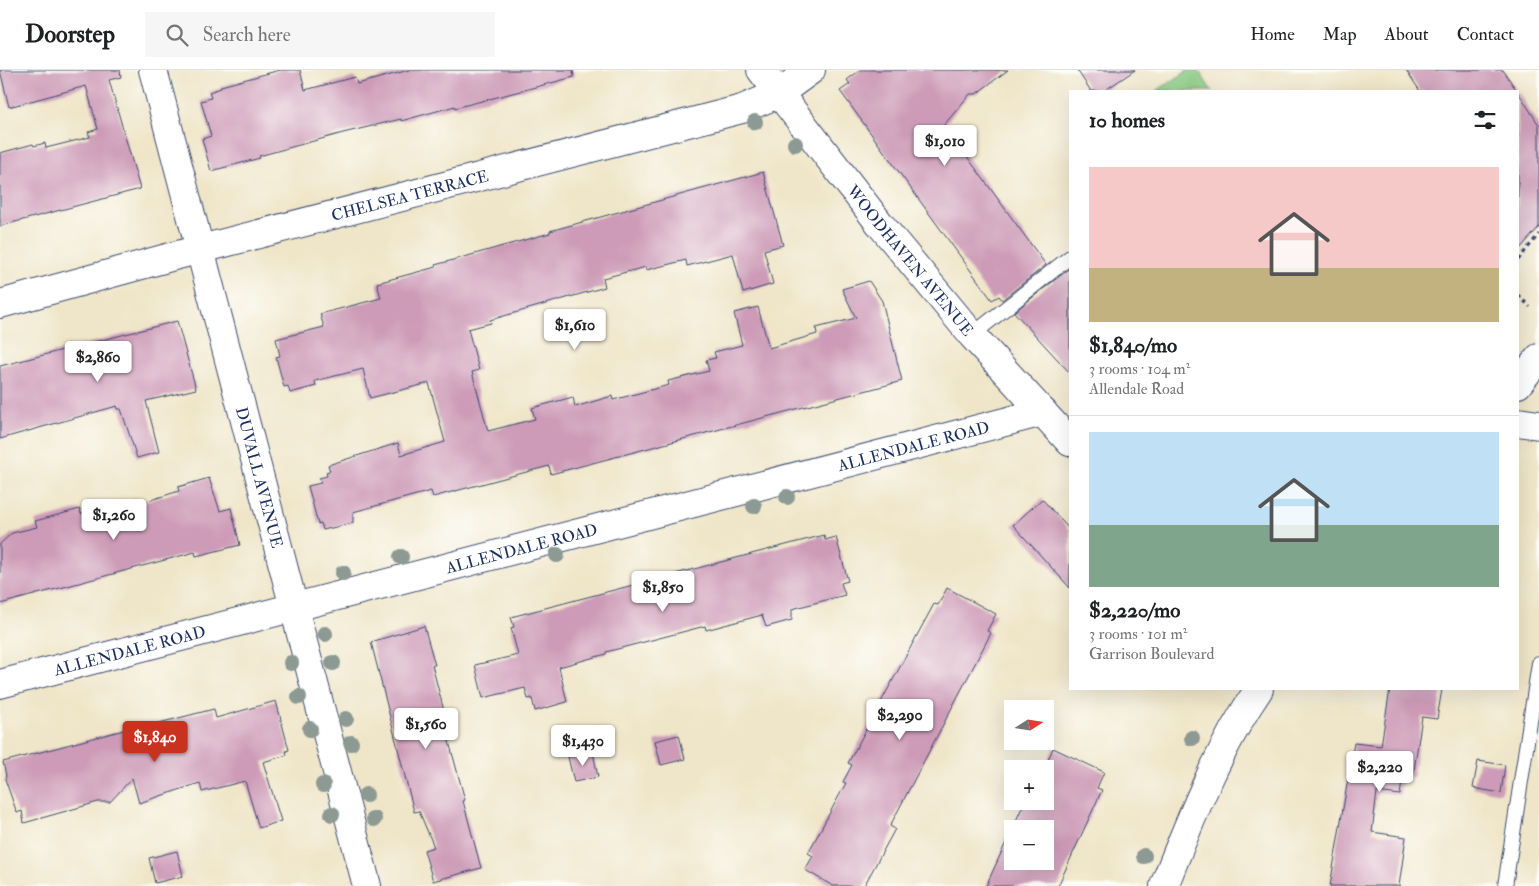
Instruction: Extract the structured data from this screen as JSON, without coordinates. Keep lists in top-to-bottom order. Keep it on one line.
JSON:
{"streets":{"street":["CHELSEA TERRACE","WOODHAVEN AVENUE","ALLENDALE ROAD","DUVALL AVENUE"]},"crossings":[["CHELSEA TERRACE","WOODHAVEN AVENUE"],["CHELSEA TERRACE","DUVALL AVENUE"],["WOODHAVEN AVENUE","ALLENDALE ROAD"],["ALLENDALE ROAD","DUVALL AVENUE"]],"north":"right","page":{"header":"Doorstep","search":"Search here","nav":["Home","Map","About","Contact"],"heading":"10 homes","price":["$1,010","$1,610","$2,860","$1,260","$1,850","$2,290","$1,560","$1,840","$1,430","$2,220"],"list":[{"name":"$1,840/mo","note":"3 rooms · 104 m² · Allendale Road"},{"name":"$2,220/mo","note":"3 rooms · 101 m² · Garrison Boulevard"}],"map_buttons":["+","−"]}}
